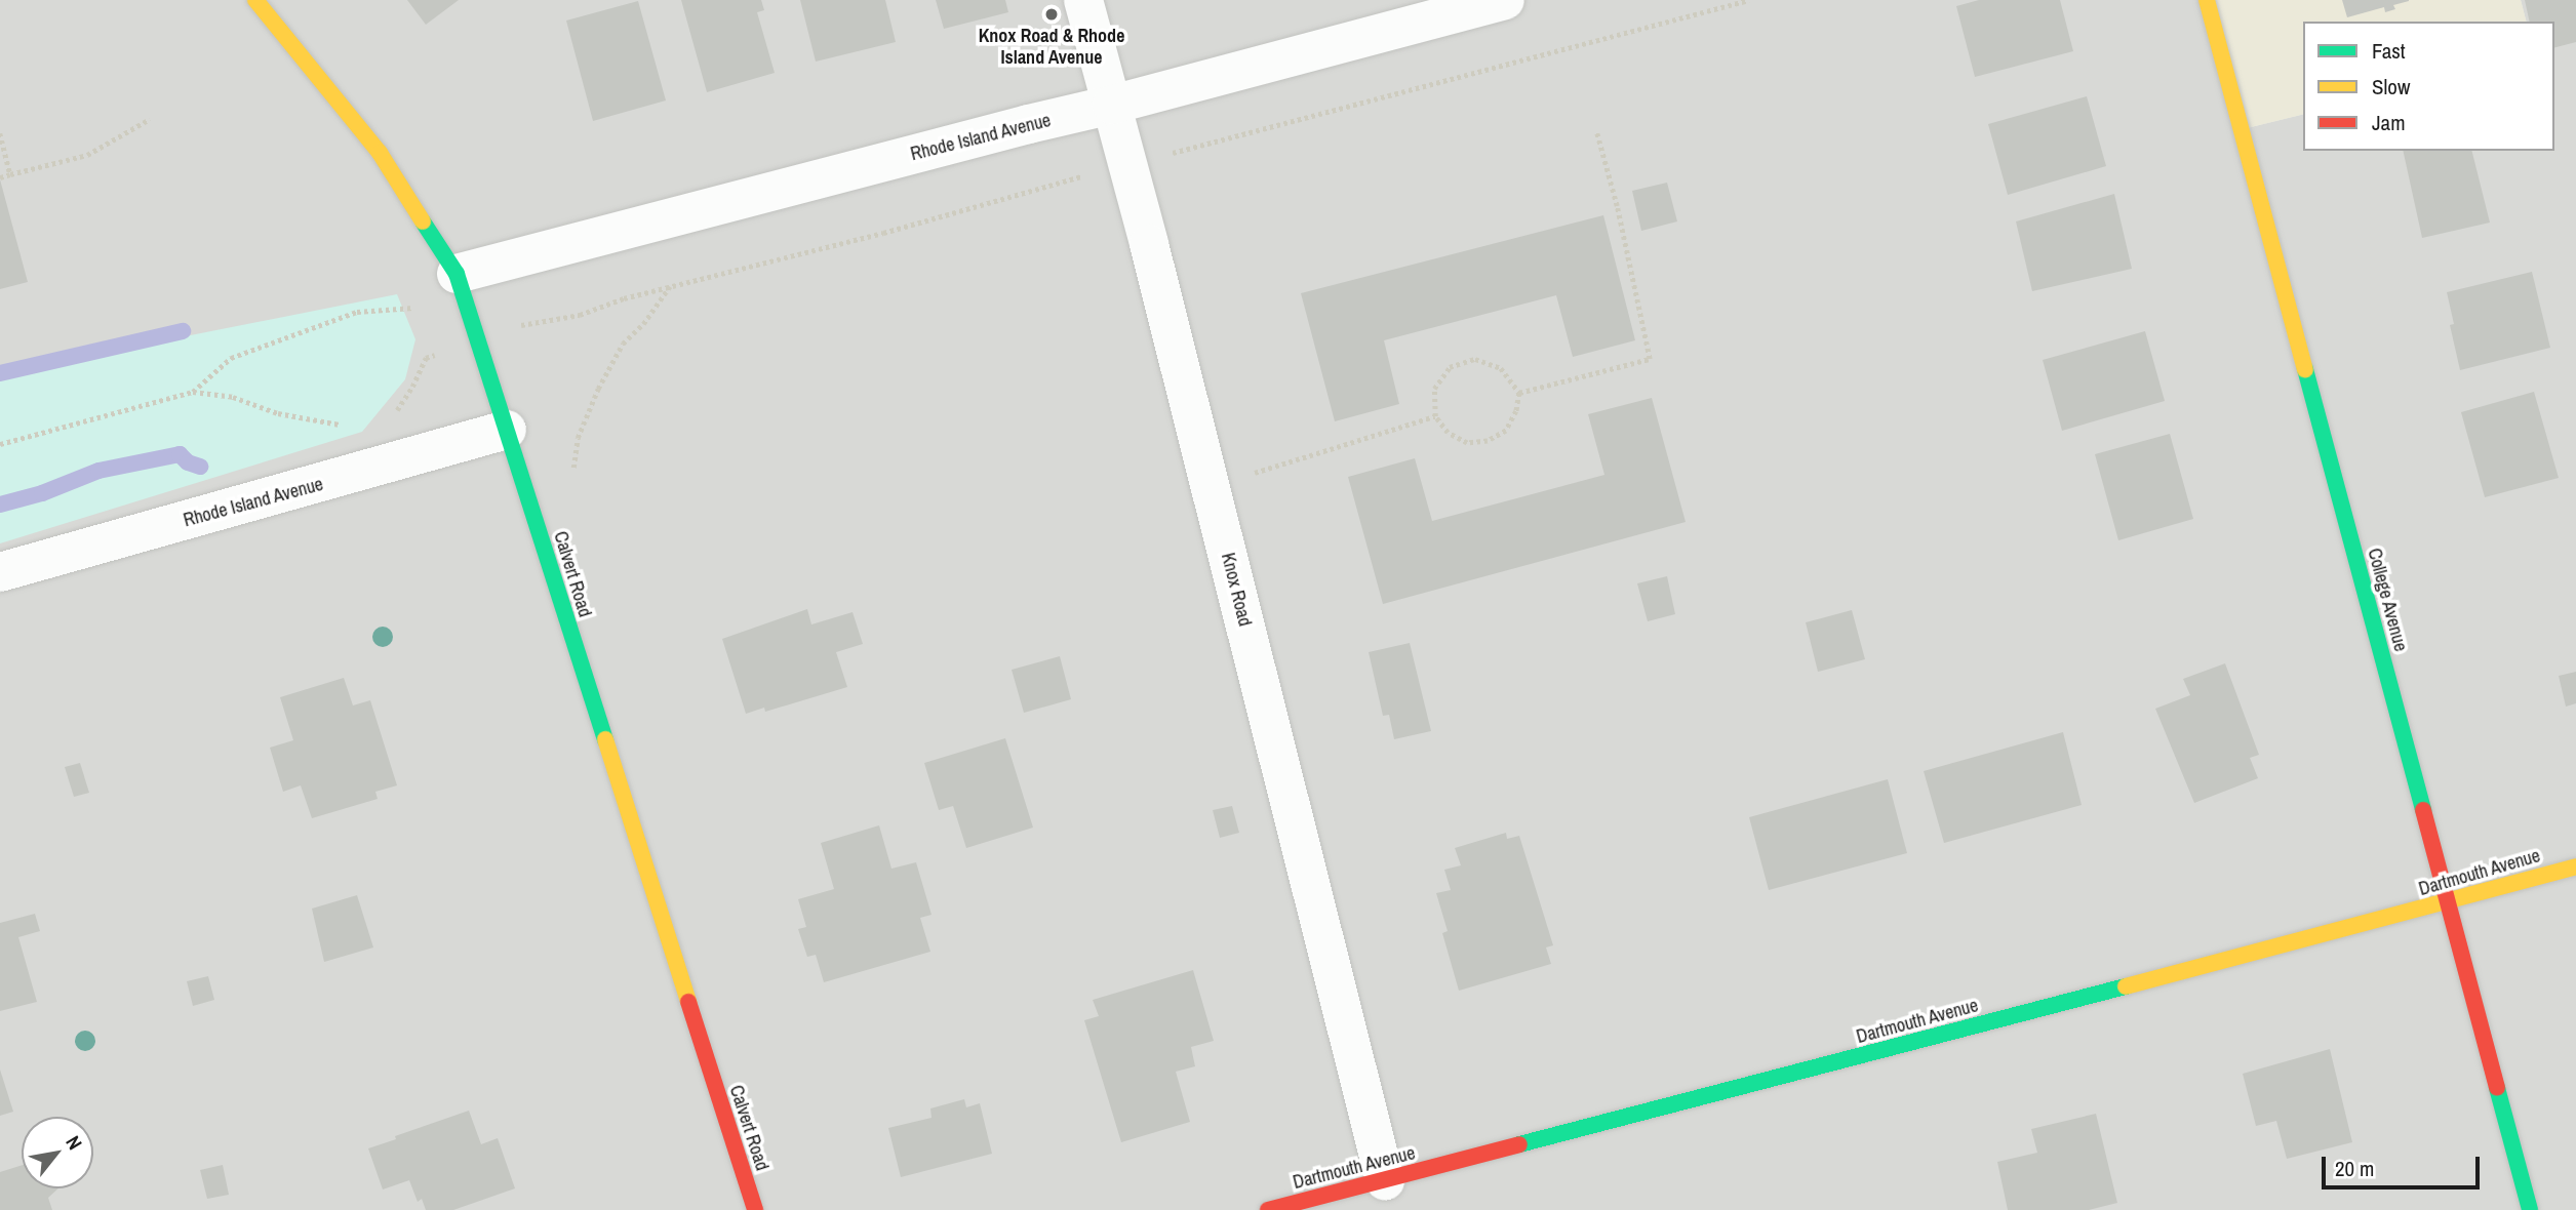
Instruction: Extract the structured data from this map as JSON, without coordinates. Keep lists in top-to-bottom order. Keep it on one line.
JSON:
{"streets":{"street":["Rhode Island Avenue","Calvert Road","Knox Road","College Avenue","Dartmouth Avenue"]},"crossings":[["Rhode Island Avenue","Calvert Road"],["Rhode Island Avenue","Knox Road"],["Knox Road","Dartmouth Avenue"],["College Avenue","Dartmouth Avenue"]],"places":["Knox Road & Rhode Island Avenue"],"legend":["Fast","Slow","Jam"],"scale_bar":"20 m","north":"top right"}
